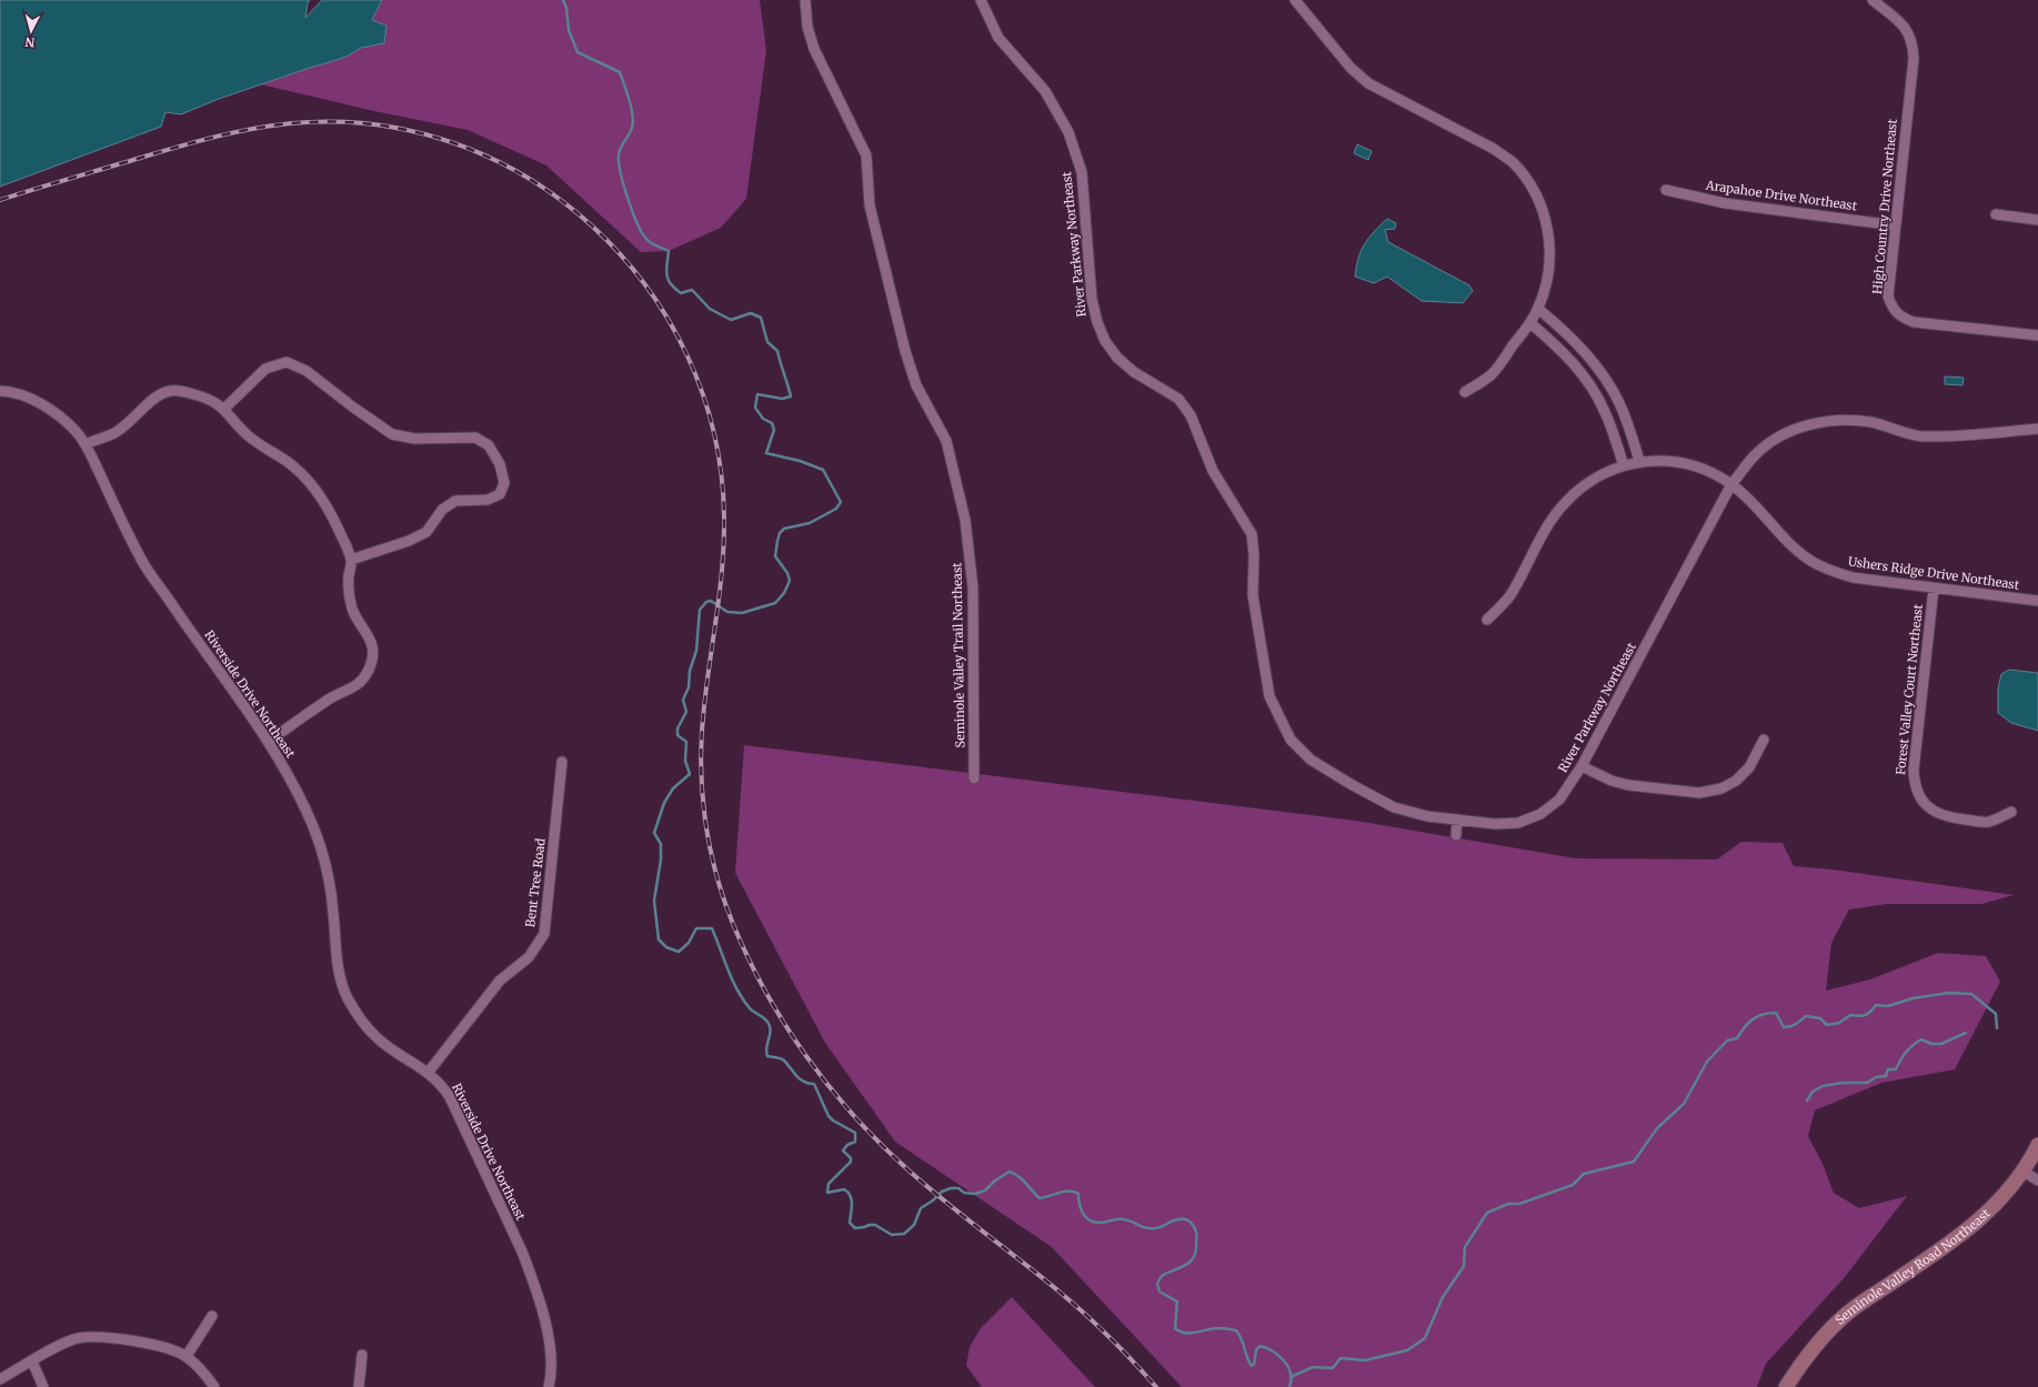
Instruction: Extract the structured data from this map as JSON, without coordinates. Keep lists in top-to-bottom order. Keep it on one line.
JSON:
{"streets":{"street":["Arapahoe Drive Northeast","High Country Drive Northeast","River Parkway Northeast","Ushers Ridge Drive Northeast","Seminole Valley Trail Northeast","Forest Valley Court Northeast","Riverside Drive Northeast","Bent Tree Road","Seminole Valley Road Northeast"]},"crossings":[["Arapahoe Drive Northeast","High Country Drive Northeast"],["River Parkway Northeast","Ushers Ridge Drive Northeast"],["Ushers Ridge Drive Northeast","Forest Valley Court Northeast"],["Riverside Drive Northeast","Bent Tree Road"]],"north":"bottom"}
